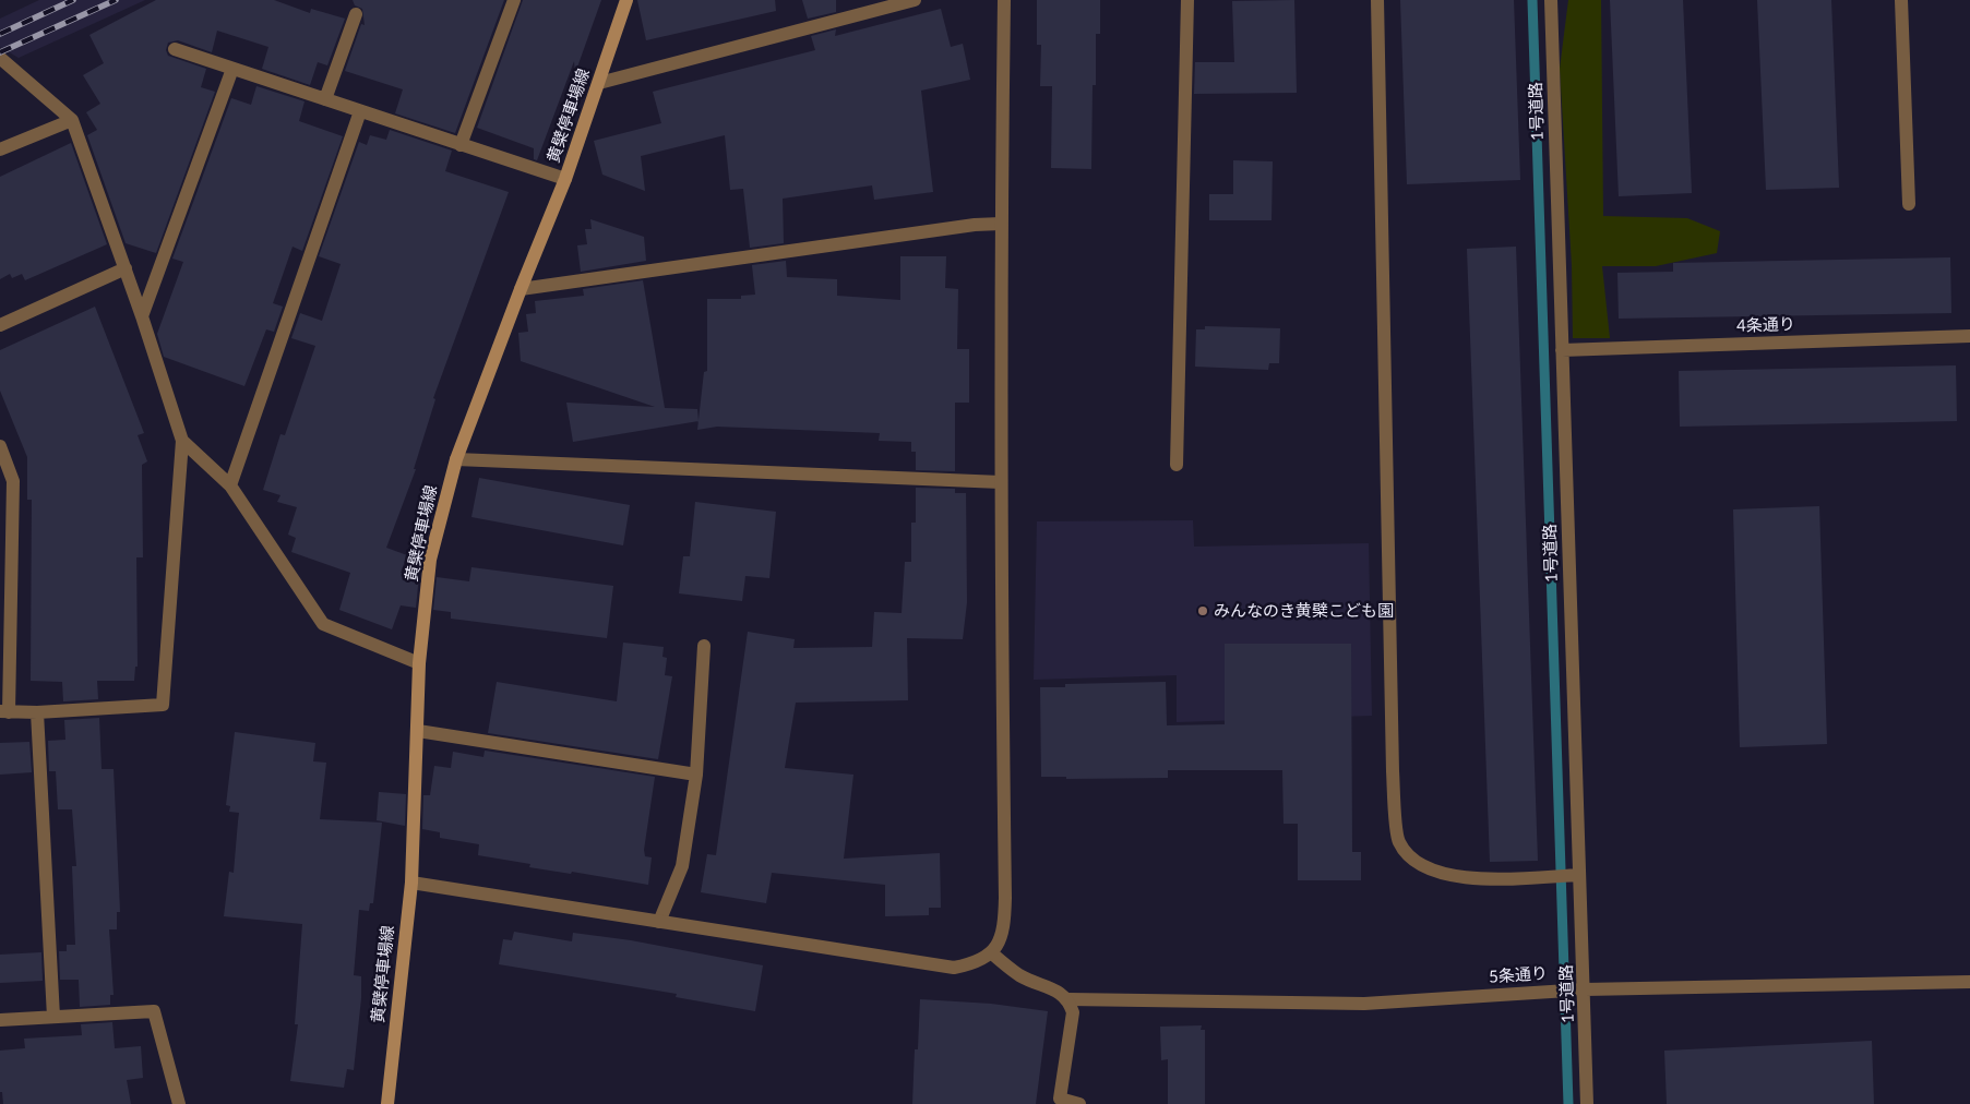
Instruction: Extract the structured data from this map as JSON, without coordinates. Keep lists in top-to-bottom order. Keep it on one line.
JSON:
{"streets":{"main road":["黄檗停車場線"],"street":["1号道路","4条通り","5条通り"]},"crossings":[["1号道路","4条通り"],["1号道路","5条通り"]],"places":["みんなのき黄檗こども園"]}
